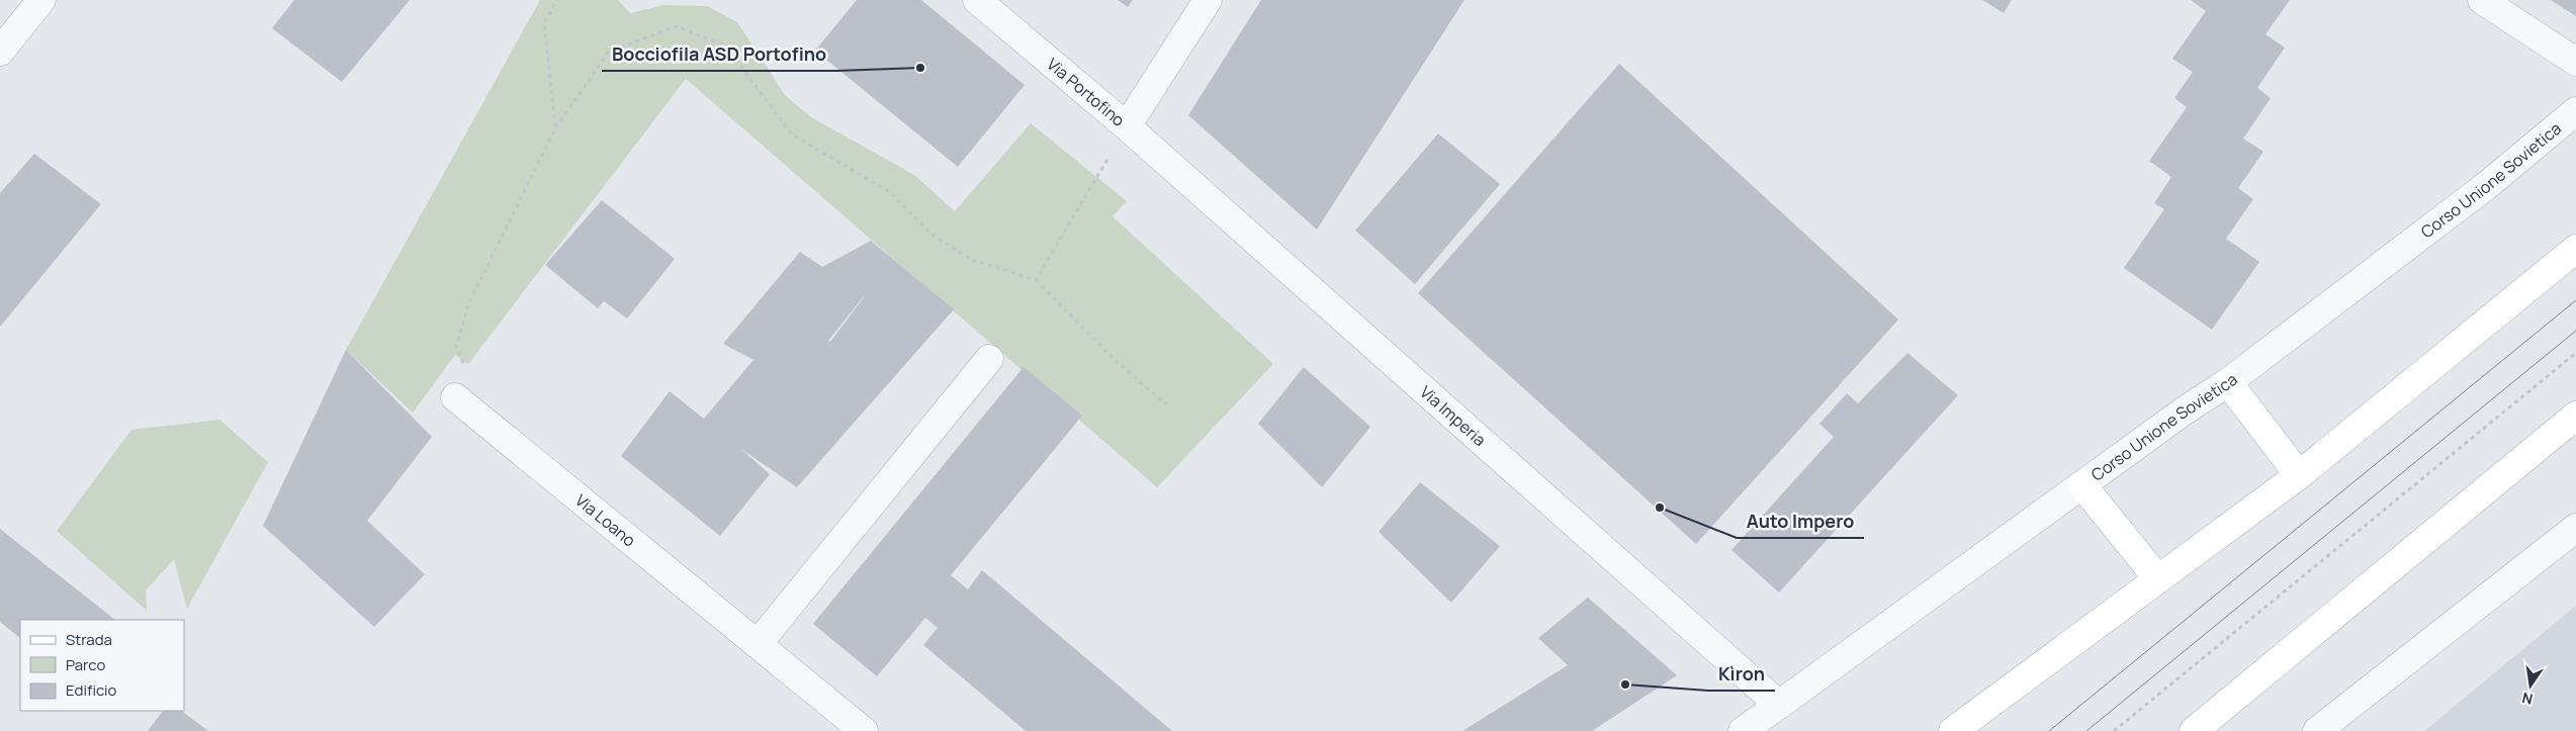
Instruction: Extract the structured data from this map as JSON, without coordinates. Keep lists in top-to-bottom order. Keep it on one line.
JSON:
{"streets":{"street":["Via Portofino","Corso Unione Sovietica","Via Imperia","Via Loano"]},"crossings":[["Via Portofino","Via Imperia"],["Corso Unione Sovietica","Via Imperia"]],"places":["Bocciofila ASD Portofino","Auto Impero","Kìron"],"legend":["Strada","Parco","Edificio"],"north":"bottom"}
